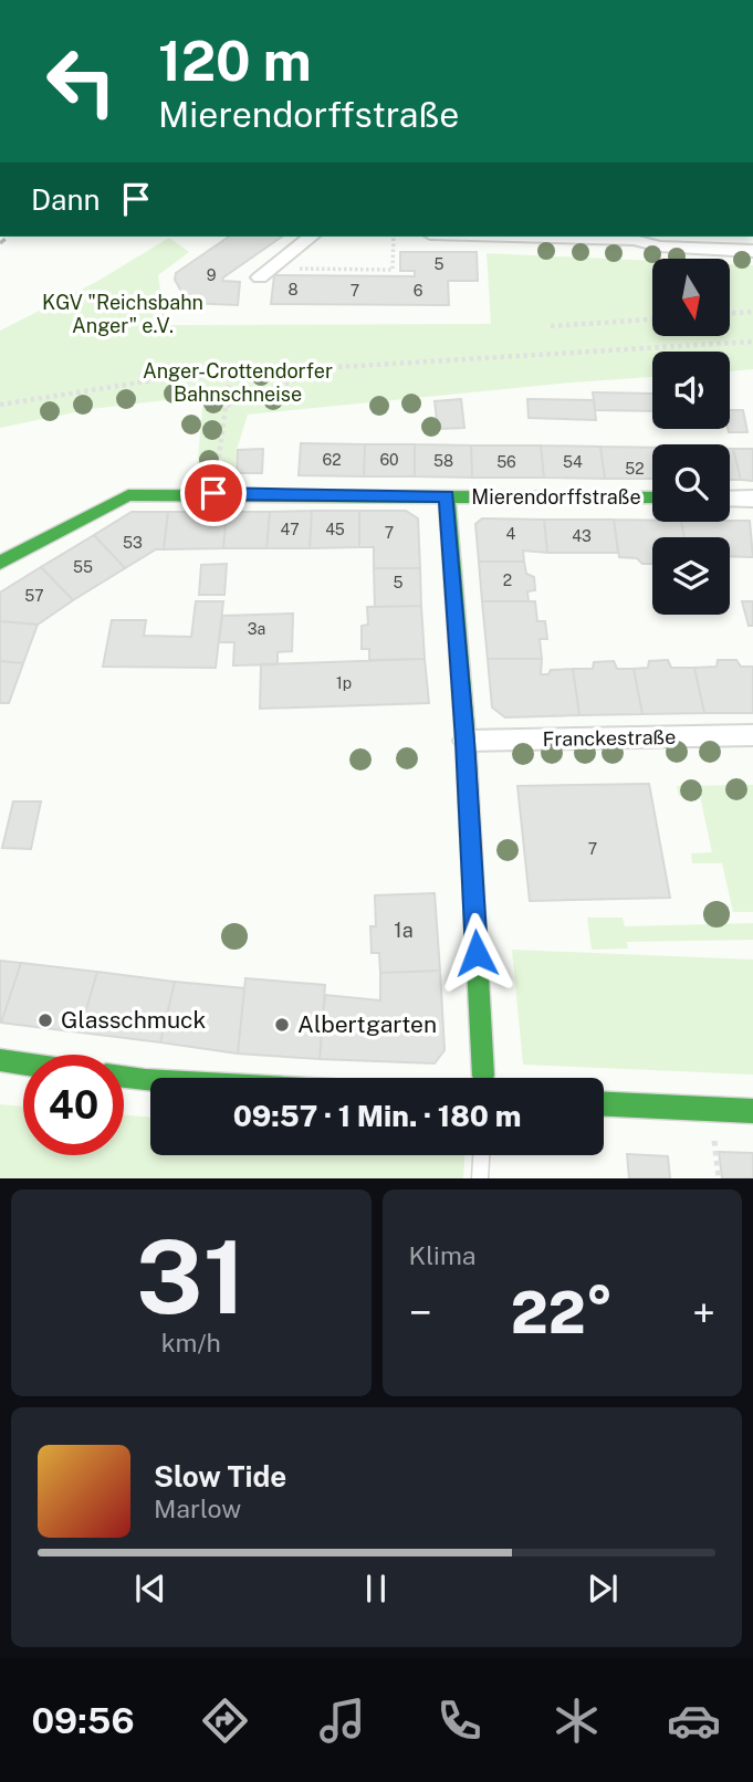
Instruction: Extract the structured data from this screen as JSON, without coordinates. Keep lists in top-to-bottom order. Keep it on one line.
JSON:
{"streets":{"street":["Mierendorffstraße","Franckestraße"]},"parks":["KGV \"Reichsbahn Anger\" e.V.","Anger-Crottendorfer Bahnschneise"],"places":["Glasschmuck","Albertgarten"],"house_numbers":["5","9","8","7","6","62","60","58","56","54","52","47","45","7","4","43","53","55","2","5","57","3a","1p","7","1a"],"north":"bottom","page":{"turn":["120 m","Mierendorffstraße"],"then":"Dann","limit":"40","trip":"09:57 · 1 Min. · 180 m","tile":[["31","km/h"],"Klima"],"heat":["−","22°","+"],"song":["Slow Tide","Marlow"],"tabs":"09:56"}}
